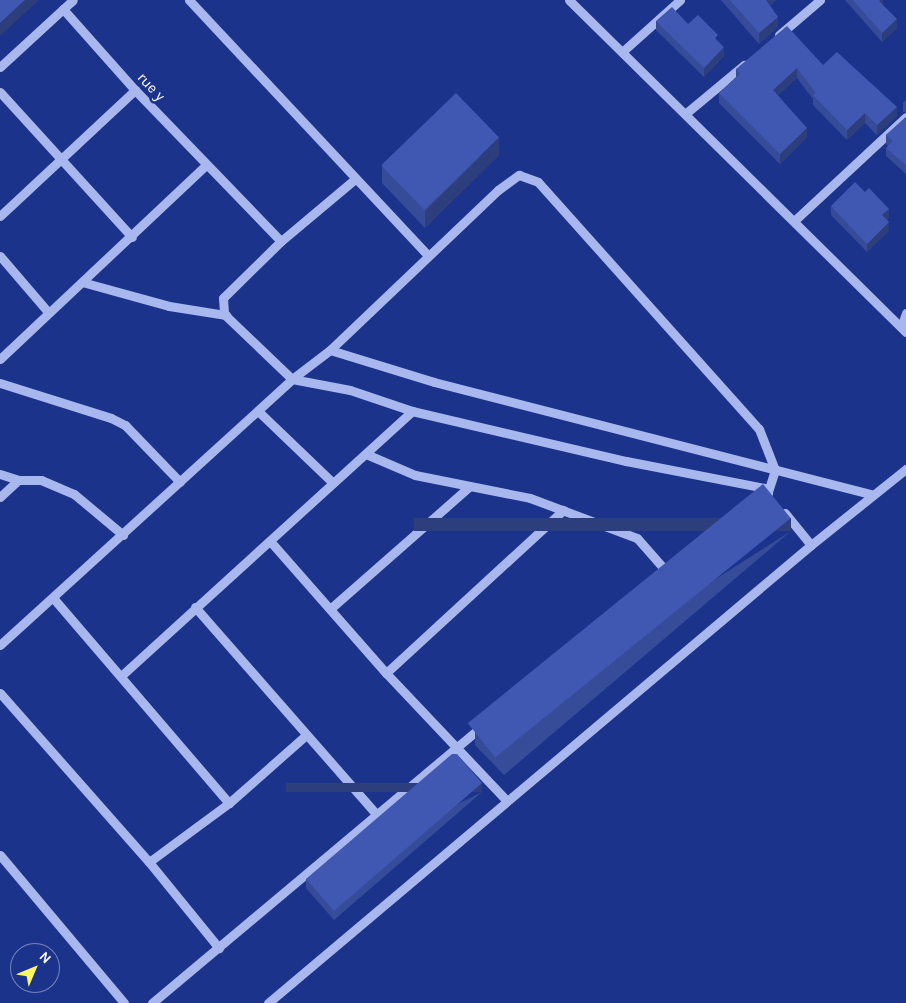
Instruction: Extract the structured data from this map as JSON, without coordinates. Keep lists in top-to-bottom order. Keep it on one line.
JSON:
{"streets":{"street":["rue y"]},"north":"top right"}
